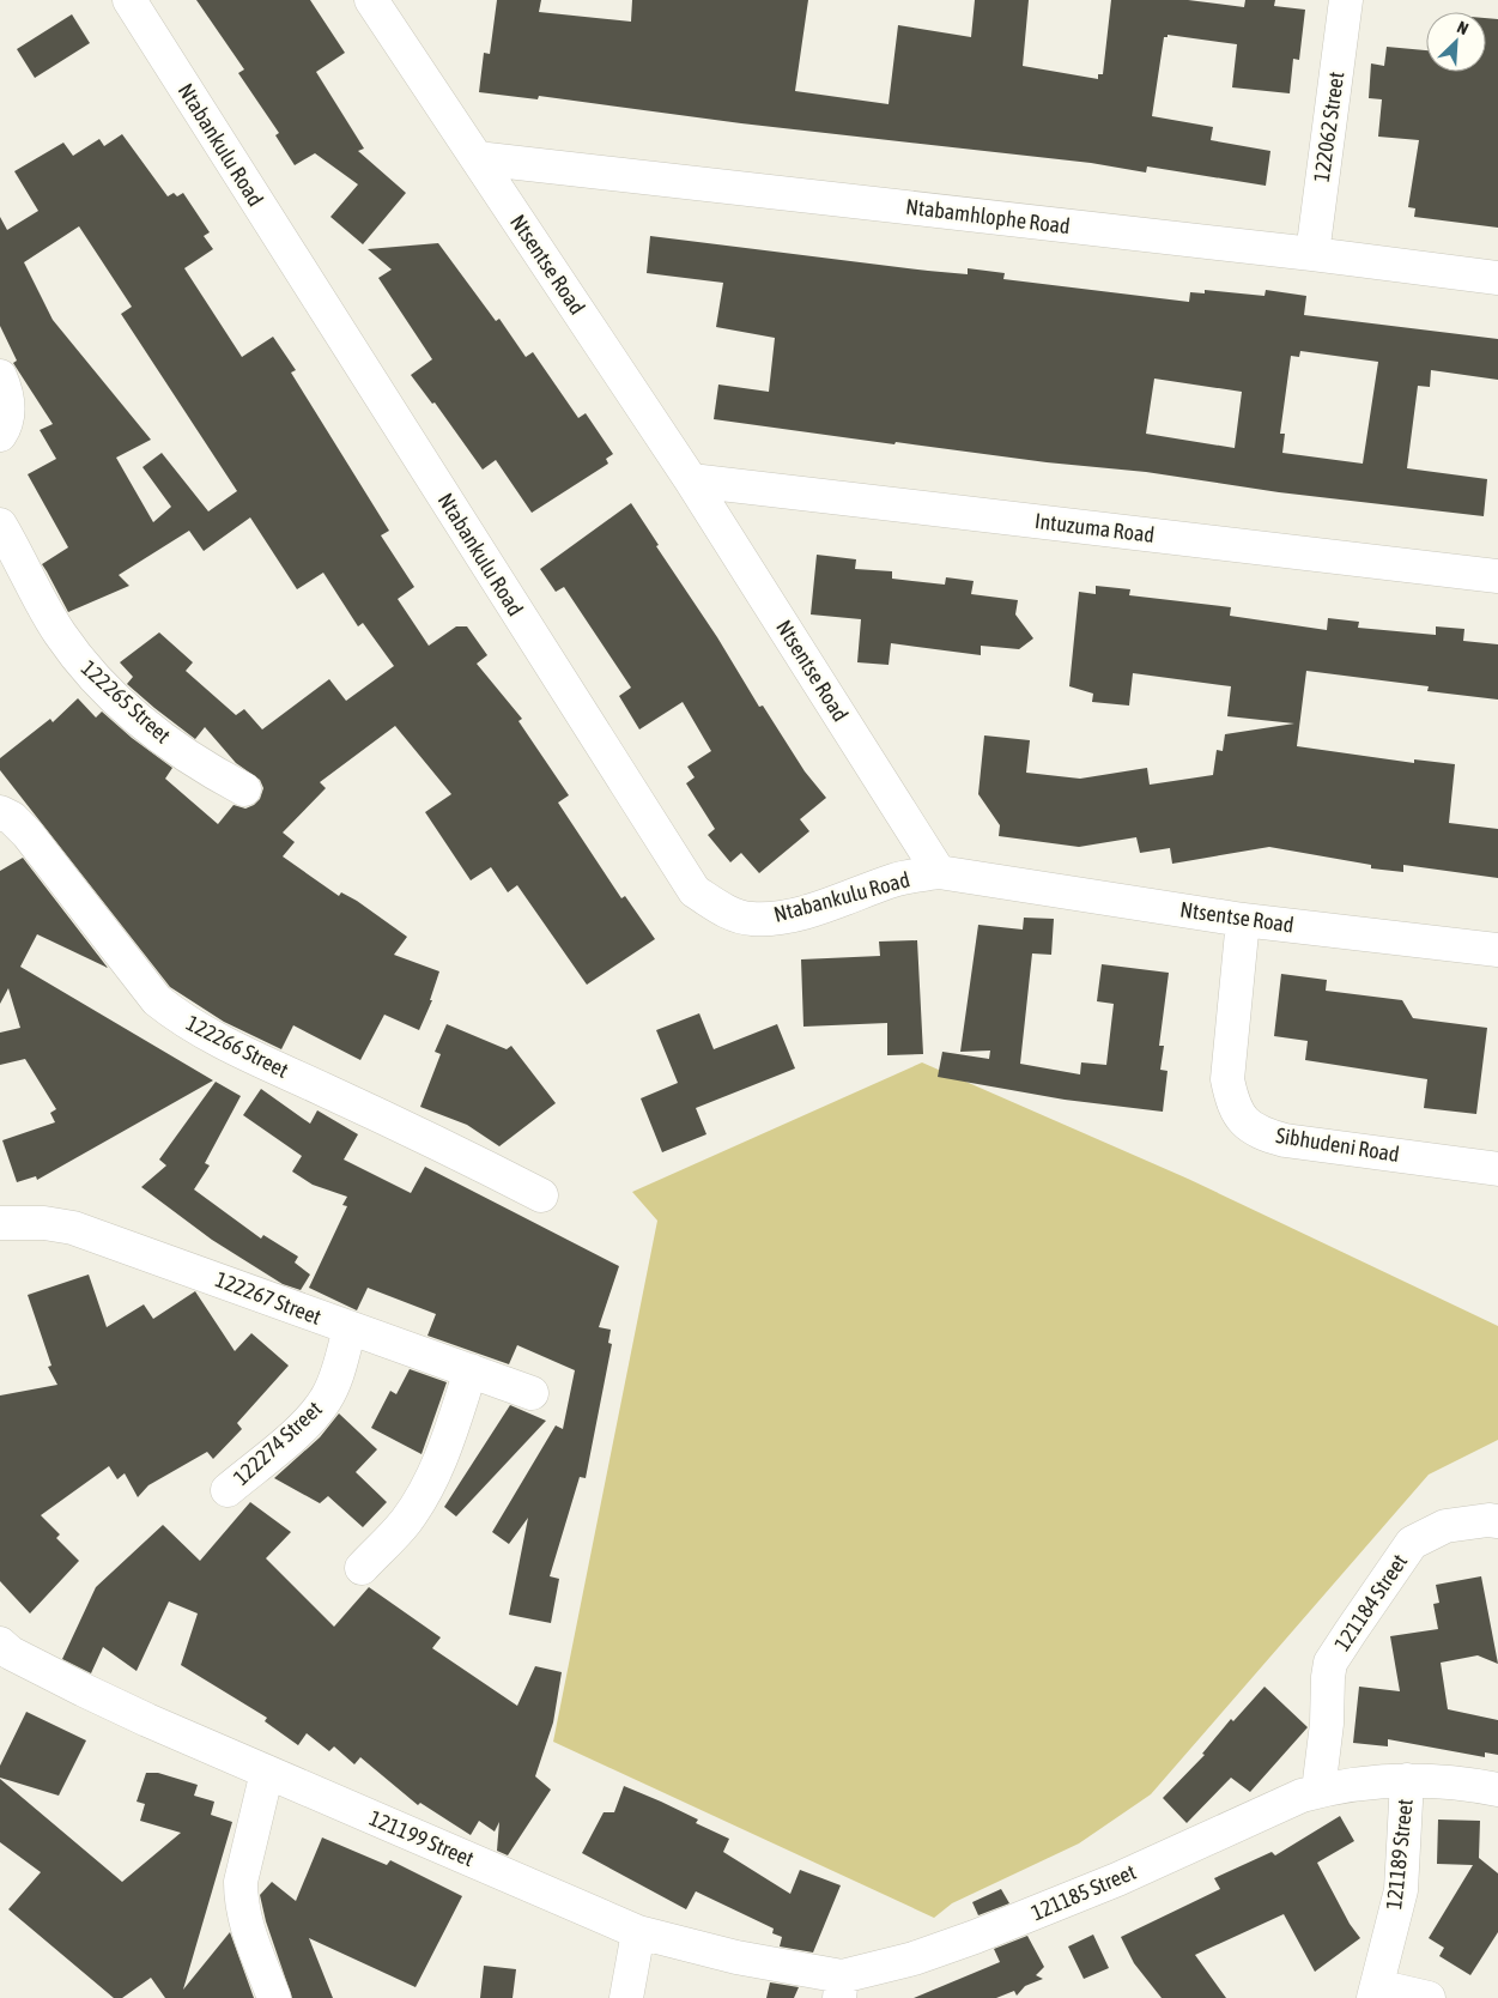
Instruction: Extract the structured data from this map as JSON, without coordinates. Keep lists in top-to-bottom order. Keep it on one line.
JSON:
{"streets":{"street":["122062 Street","Ntabankulu Road","Ntabamhlophe Road","Ntsentse Road","Intuzuma Road","122265 Street","122266 Street","Sibhudeni Road","122267 Street","122274 Street","121184 Street","121199 Street","121189 Street","121185 Street"]},"crossings":[["122062 Street","Ntabamhlophe Road"],["Ntabankulu Road","Ntsentse Road"],["Ntabamhlophe Road","Ntsentse Road"],["Ntsentse Road","Intuzuma Road"],["Ntsentse Road","Sibhudeni Road"],["122267 Street","122274 Street"],["121184 Street","121185 Street"],["121199 Street","121185 Street"],["121189 Street","121185 Street"]],"north":"top right"}
